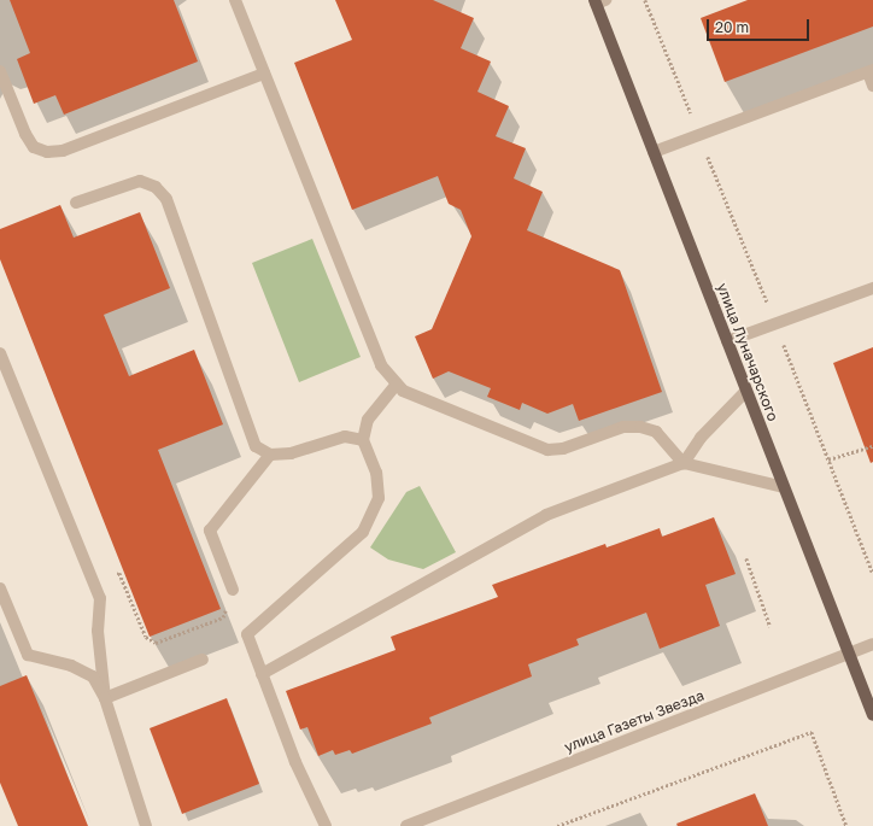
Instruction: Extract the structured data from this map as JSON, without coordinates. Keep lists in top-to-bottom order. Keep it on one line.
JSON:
{"streets":{"main road":["улица Луначарского"],"street":["улица Газеты Звезда"]},"crossings":[["улица Луначарского","улица Газеты Звезда"]],"scale_bar":"20 m"}
